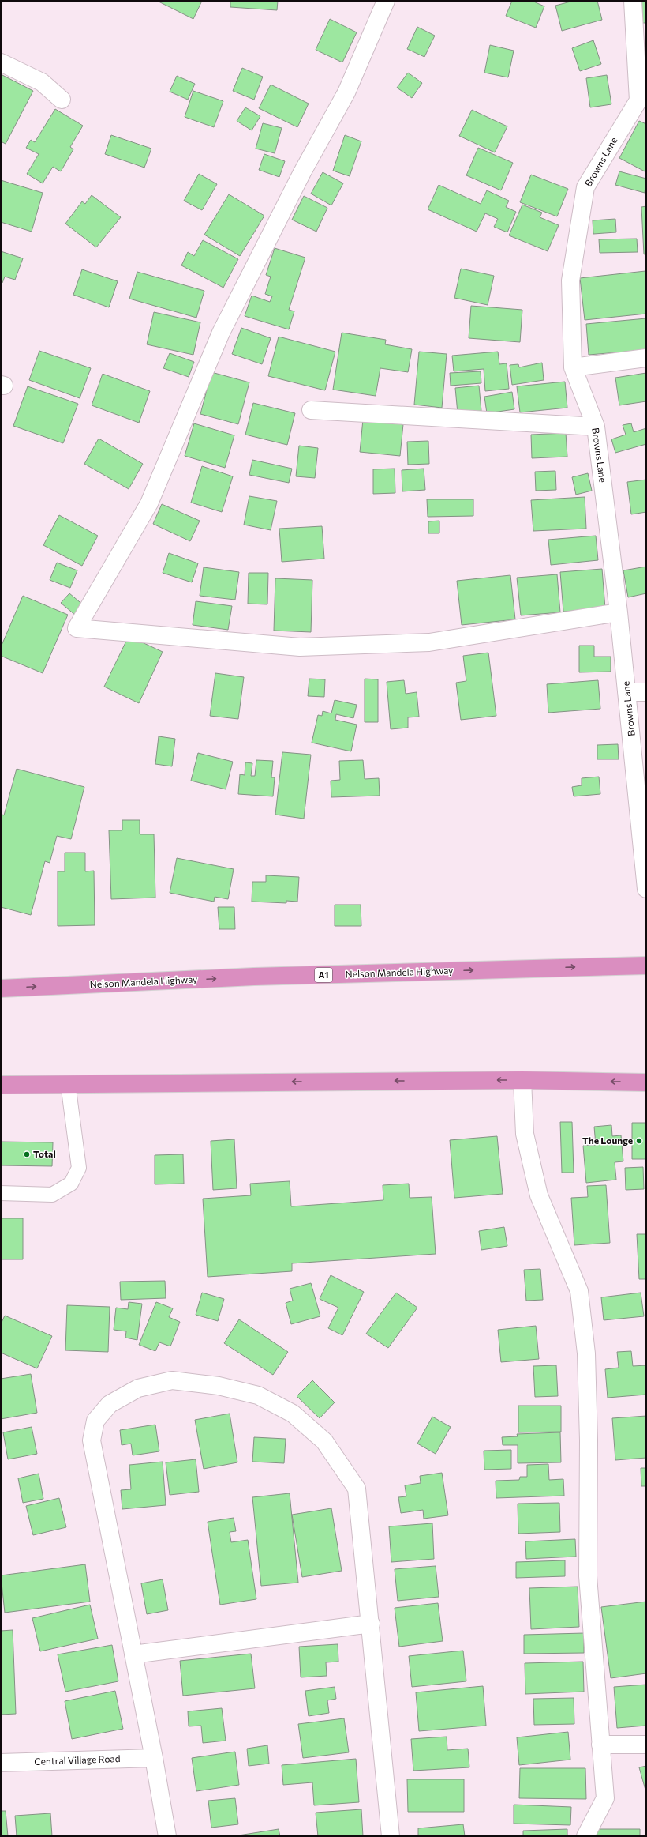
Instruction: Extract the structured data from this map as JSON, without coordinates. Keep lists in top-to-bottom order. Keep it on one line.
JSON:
{"streets":{"highway":["Nelson Mandela Highway","A1"],"street":["Browns Lane","Central Village Road"]},"places":["The Lounge","Total"]}
